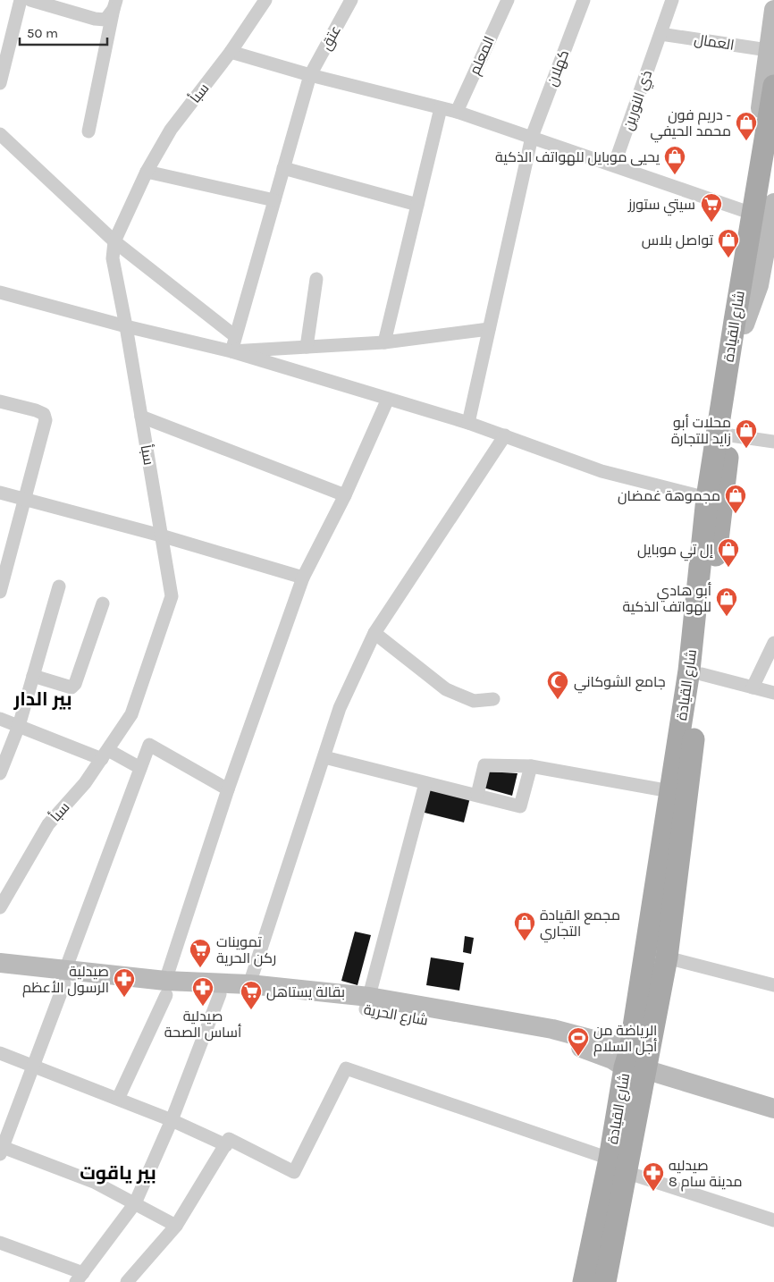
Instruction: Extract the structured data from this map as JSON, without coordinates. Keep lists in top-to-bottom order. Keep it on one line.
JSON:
{"streets":{"main road":["شارع القيادة"],"street":["عتق","العمال","المعلم","كهلان","سبأ","ذي النورين","شارع الحرية"]},"crossings":[["العمال","ذي النورين"]],"districts":["بير الدار","بير ياقوت"],"places":{"shop":["دريم فون - محمد الحيفي","يحيى موبايل للهواتف الذكية","تواصل بلاس","محلات أبو زايد للتجارة","مجموهة غمضان","إل تي موبايل","أبو هادي للهواتف الذكية","مجمع القيادة التجاري"],"supermarket":["سيتي ستورز","تموينات ركن الحرية","بقالة يستاهل"],"mosque":["جامع الشوكاني"],"pharmacy":["صيدلية الرسول الأعظم","صيدلية أساس الصحة","صيدليه مدينة سام 8"],"sports":["الرياضة من أجل السلام"]},"scale_bar":"50 m"}
